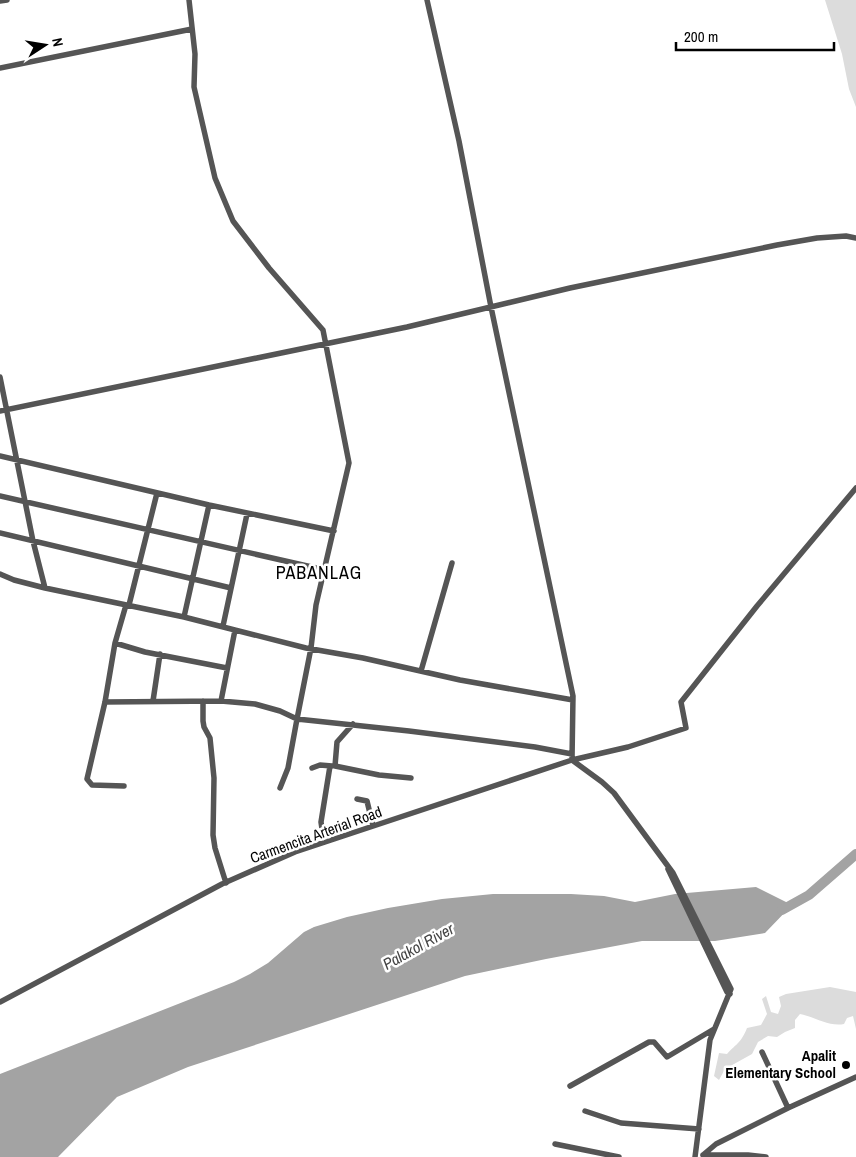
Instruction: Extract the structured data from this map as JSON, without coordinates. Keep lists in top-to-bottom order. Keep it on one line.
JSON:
{"streets":{"street":["Carmencita Arterial Road"]},"districts":["PABANLAG"],"water":["Palakol River"],"places":["Apalit Elementary School"],"scale_bar":"200 m","north":"right"}
